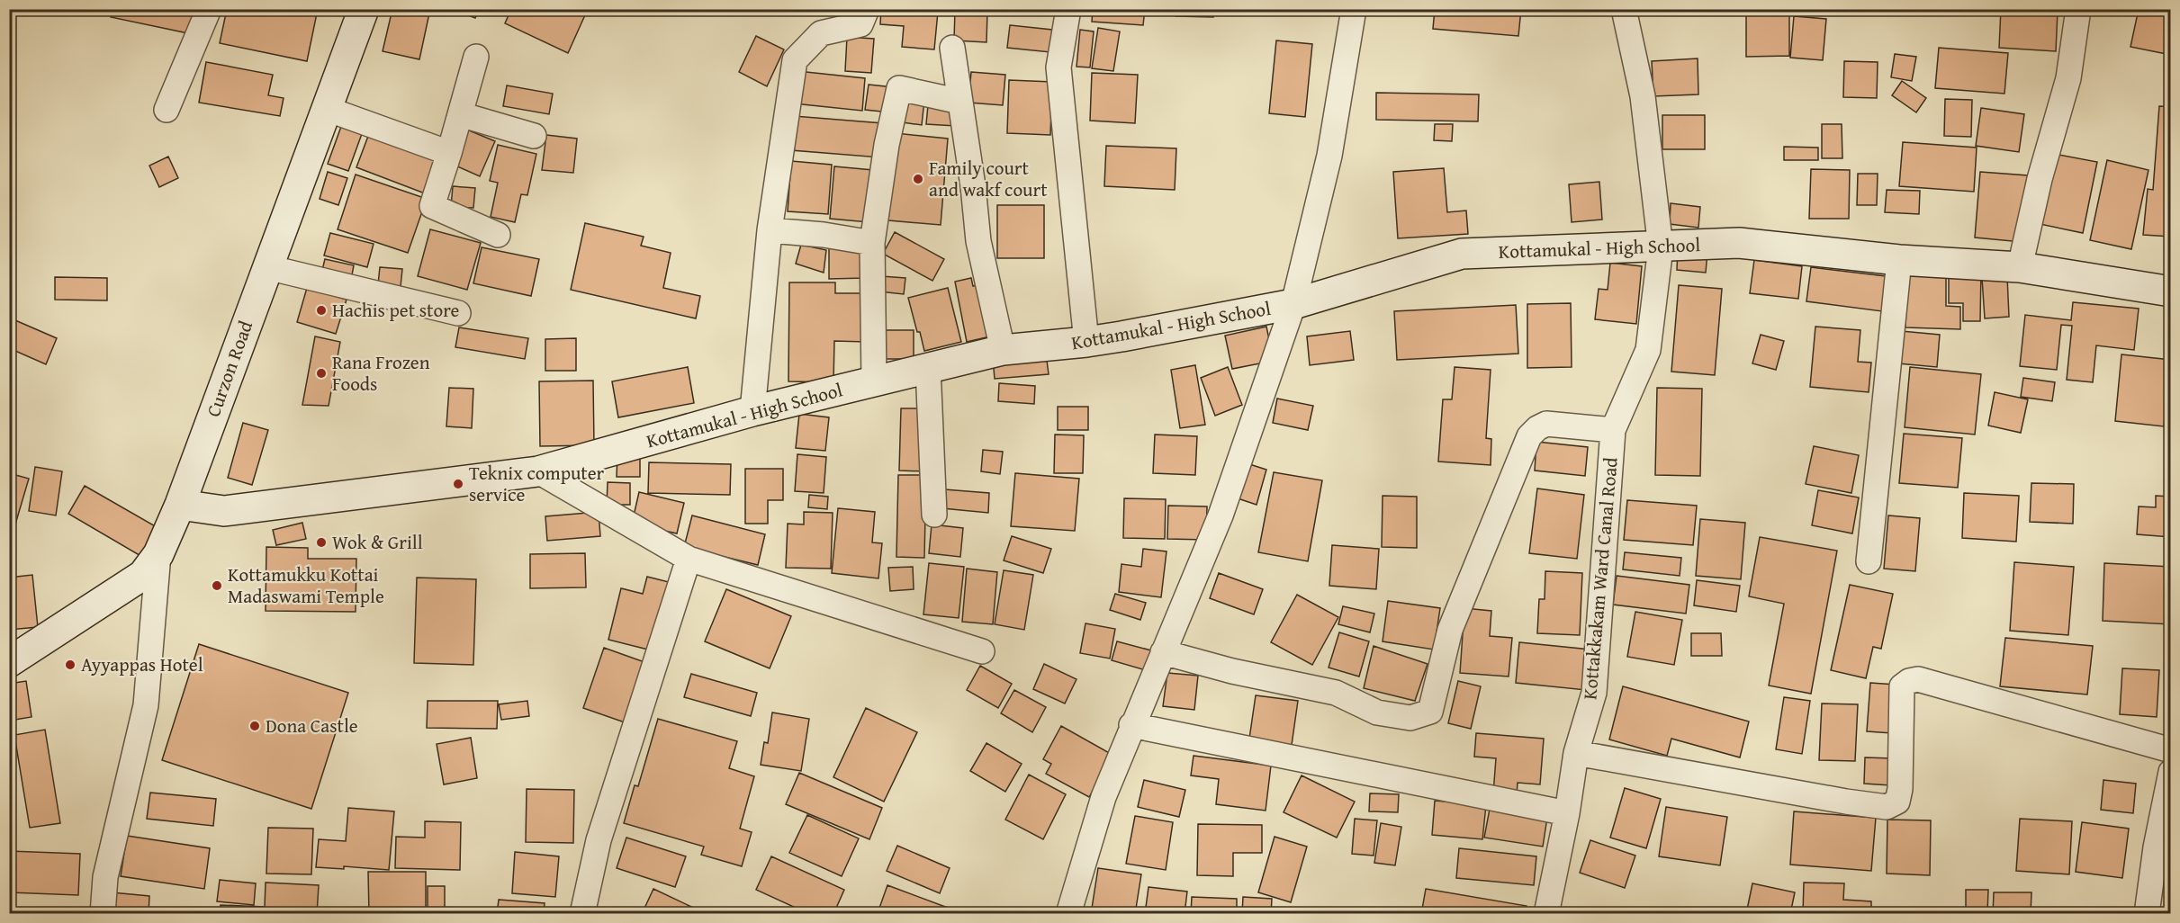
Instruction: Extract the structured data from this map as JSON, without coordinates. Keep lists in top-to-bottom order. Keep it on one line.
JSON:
{"streets":{"main road":["Kottamukal - High School","Curzon Road"],"street":["Kottakkakam Ward Canal Road"]},"crossings":[["Kottamukal - High School","Curzon Road"],["Kottamukal - High School","Kottakkakam Ward Canal Road"]],"places":["Family court and wakf court","Hachis pet store","Rana Frozen Foods","Teknix computer service","Wok & Grill","Kottamukku Kottai Madaswami Temple","Ayyappas Hotel","Dona Castle"]}
